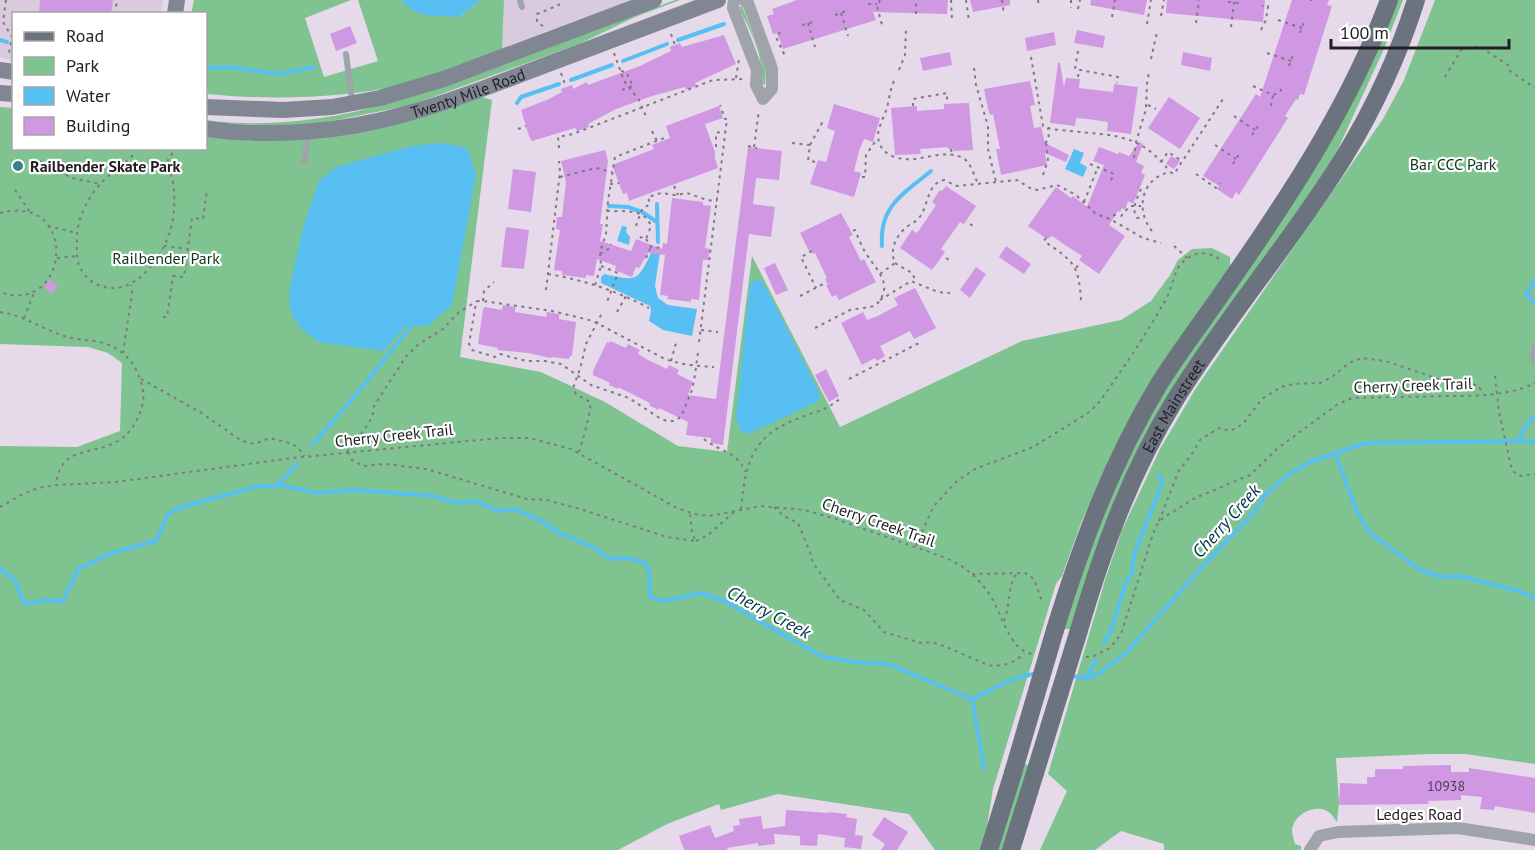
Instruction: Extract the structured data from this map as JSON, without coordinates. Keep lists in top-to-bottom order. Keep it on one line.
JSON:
{"streets":{"main road":["Twenty Mile Road","East Mainstreet"],"street":["Ledges Road"],"path":["Cherry Creek Trail"]},"water":["Cherry Creek"],"parks":["Bar CCC Park","Railbender Park"],"places":["Railbender Skate Park"],"house_numbers":["10938"],"legend":["Road","Park","Water","Building"],"scale_bar":"100 m"}
